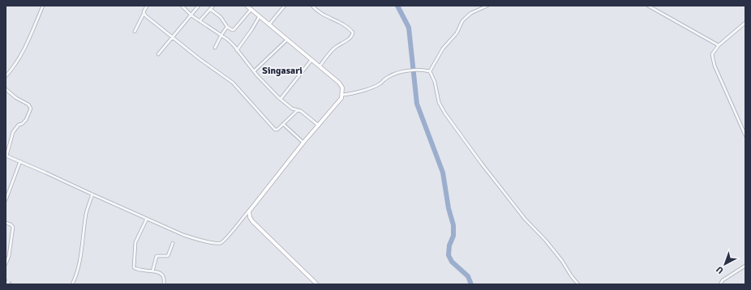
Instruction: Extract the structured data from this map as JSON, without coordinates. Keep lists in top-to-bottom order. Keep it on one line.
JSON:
{"districts":["Singasari"],"north":"bottom left"}
